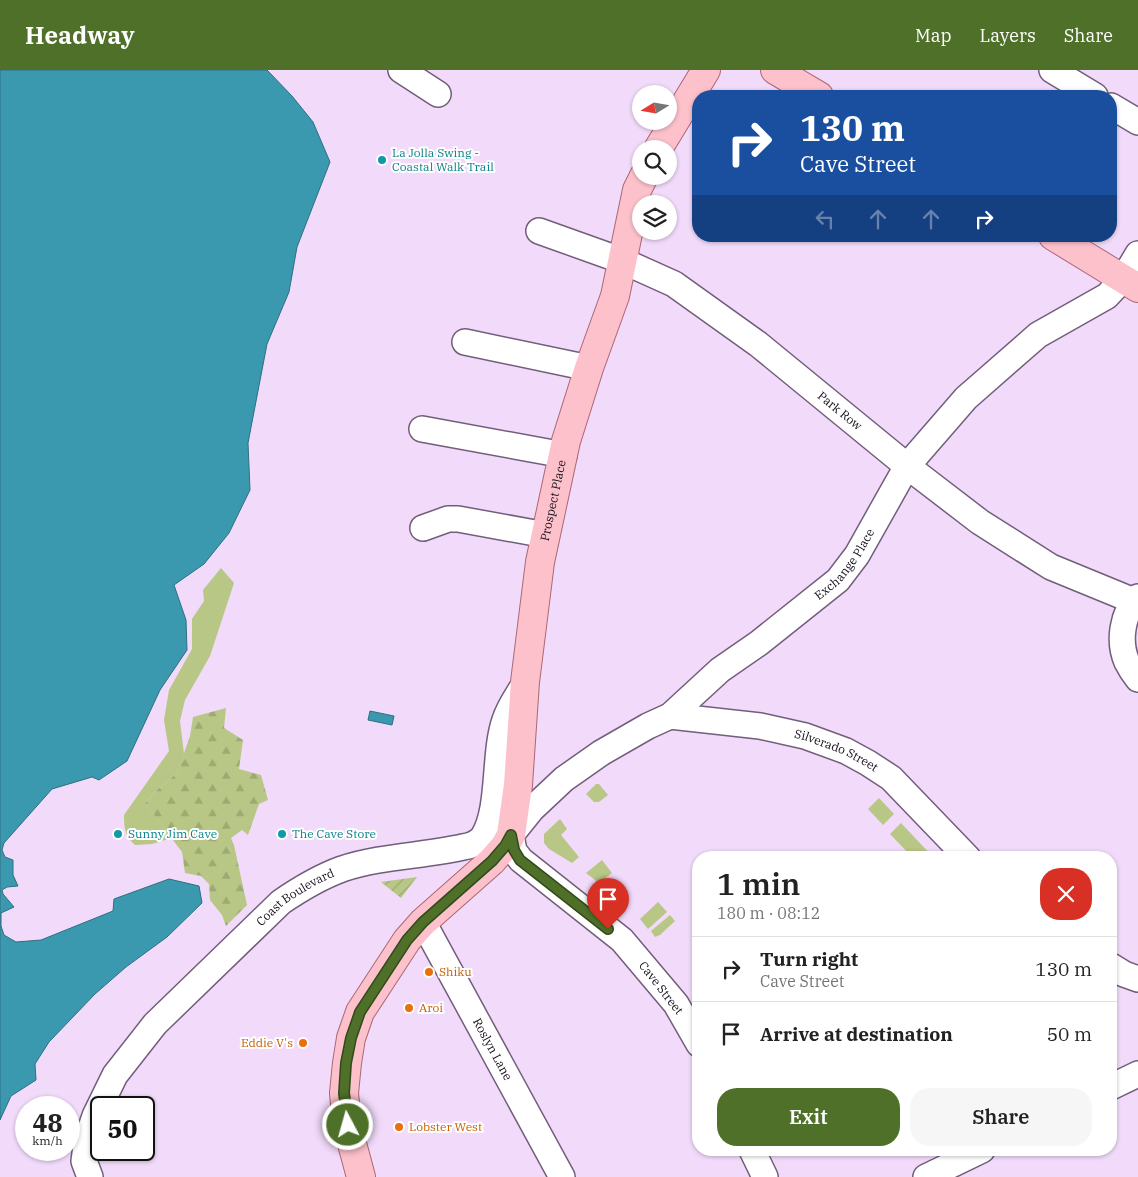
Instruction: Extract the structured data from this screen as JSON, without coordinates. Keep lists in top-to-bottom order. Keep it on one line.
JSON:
{"streets":{"main road":["Prospect Place"],"street":["Park Row","Exchange Place","Silverado Street","Coast Boulevard","Cave Street","Roslyn Lane"]},"crossings":[["Park Row","Prospect Place"],["Park Row","Exchange Place"],["Prospect Place","Exchange Place"],["Prospect Place","Coast Boulevard"],["Prospect Place","Cave Street"],["Exchange Place","Silverado Street"],["Exchange Place","Cave Street"]],"places":["La Jolla Swing - Coastal Walk Trail","Sunny Jim Cave","The Cave Store","Shiku","Aroi","Eddie V's","Lobster West"],"north":"left","page":{"header":"Headway","nav":["Map","Layers","Share"],"turn":["130 m","Cave Street"],"heading":["1 min","180 m · 08:12"],"list":[{"name":"Turn right","note":"Cave Street","value":"130 m"},{"name":"Arrive at destination","value":"50 m"}],"buttons":["Exit","Share"],"speed":"48 km/h","limit":"50"}}
